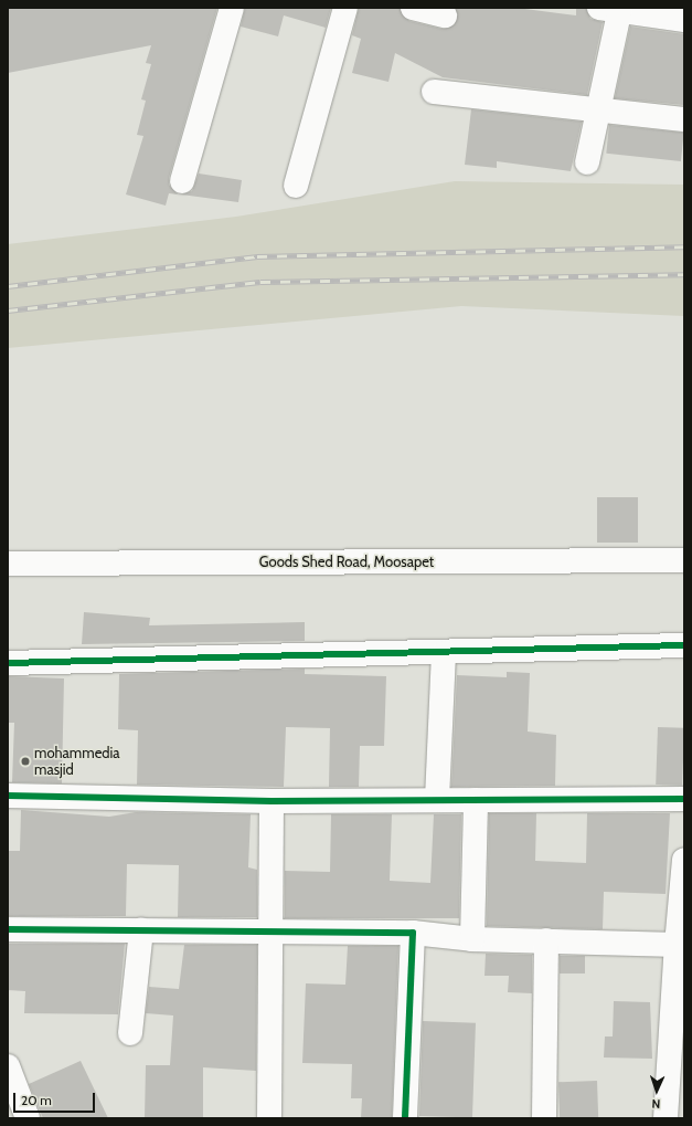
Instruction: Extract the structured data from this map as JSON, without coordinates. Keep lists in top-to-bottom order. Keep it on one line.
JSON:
{"streets":{"street":["Goods Shed Road, Moosapet"]},"places":["mohammedia masjid"],"scale_bar":"20 m","north":"bottom"}
